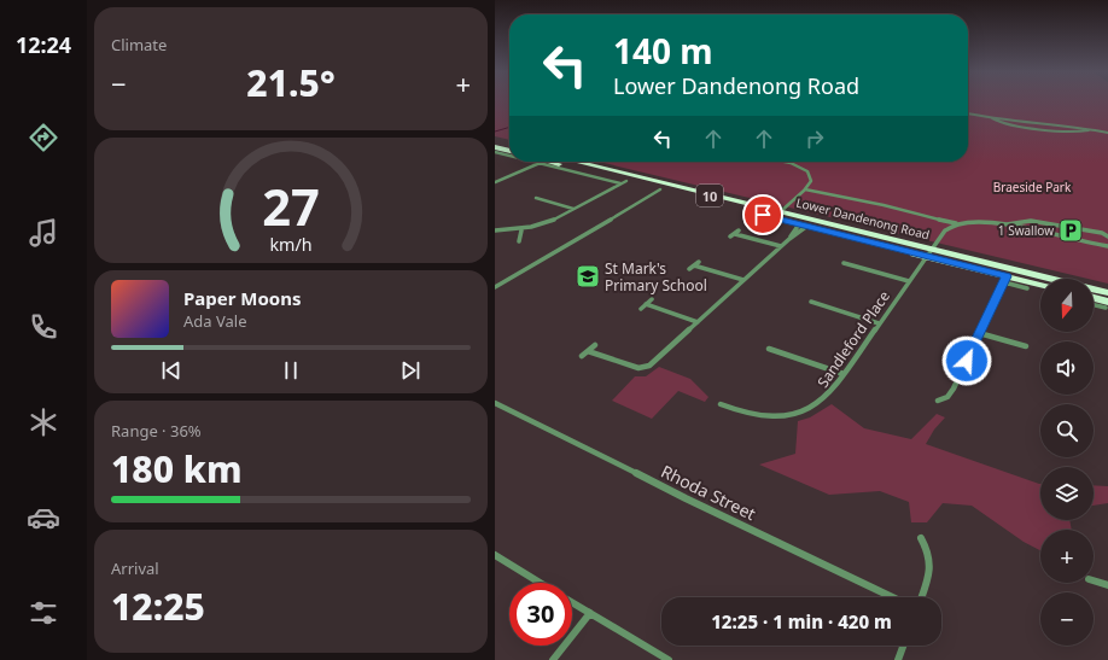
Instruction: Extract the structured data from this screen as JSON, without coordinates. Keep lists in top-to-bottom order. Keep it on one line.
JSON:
{"streets":{"highway":["10","Lower Dandenong Road"],"street":["Sandleford Place","Rhoda Street"]},"crossings":[["Lower Dandenong Road","Sandleford Place"]],"parks":["Braeside Park"],"places":{"parking":["1 Swallow"],"school or university":["St Mark's Primary School"]},"north":"bottom","page":{"tabs":"12:24","tile":["Climate",["Range · 36%","180 km"],["Arrival","12:25"]],"turn":["140 m","Lower Dandenong Road"],"heat":["−","21.5°","+"],"map_buttons":["+","−"],"song":["Paper Moons","Ada Vale"],"limit":"30","trip":"12:25 · 1 min · 420 m","gauge":["27","km/h"]}}
